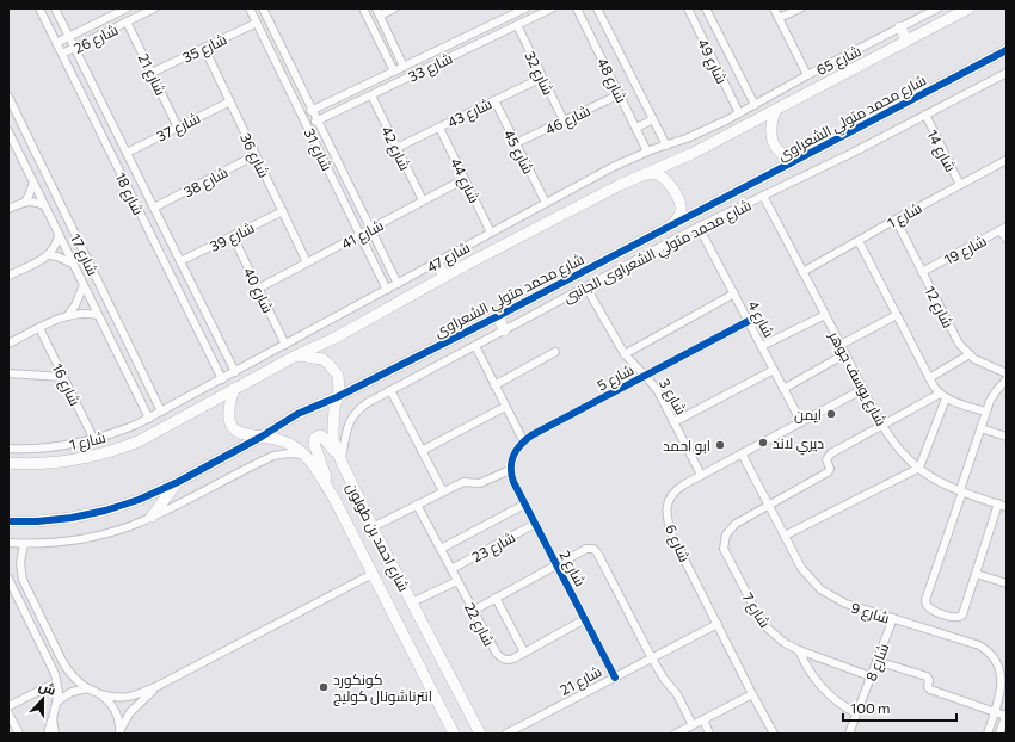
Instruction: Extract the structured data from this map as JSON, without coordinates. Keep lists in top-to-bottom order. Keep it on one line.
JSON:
{"streets":{"street":["شارع 26","شارع 35","شارع 65","شارع 49","شارع 33","شارع 32","شارع 21","شارع 48","شارع 43","شارع محمد متولي الشعراوى","شارع 46","شارع 37","شارع 42","شارع 31","شارع 14","شارع 45","شارع 36","شارع 44","شارع 38","شارع 18","شارع 1","شارع 41","شارع 39","شارع 19","شارع محمد متولي الشعراوى الجانبى","شارع 17","شارع 47","شارع 40","شارع 12","شارع 4","شارع 5","شارع يوسف جوهر","شارع 16","شارع 3","شارع احمد بن طولون","شارع 6","شارع 23","شارع 2","شارع 7","شارع 9","شارع 22","شارع 8"]},"crossings":[["شارع 26","شارع 21"],["شارع 26","شارع 18"],["شارع 35","شارع 21"],["شارع 35","شارع 31"],["شارع 35","شارع 36"],["شارع 65","شارع 49"],["شارع 65","شارع 47"],["شارع 49","شارع 47"],["شارع 33","شارع 32"],["شارع 33","شارع 42"],["شارع 33","شارع 31"],["شارع 32","شارع 43"],["شارع 32","شارع 46"],["شارع 21","شارع 37"],["شارع 21","شارع 6"],["شارع 21","شارع 2"],["شارع 48","شارع 46"],["شارع 48","شارع 47"],["شارع 43","شارع 42"],["شارع 43","شارع 45"],["شارع 43","شارع 44"],["شارع محمد متولي الشعراوى","شارع احمد بن طولون"],["شارع 46","شارع 45"],["شارع 37","شارع 36"],["شارع 37","شارع 18"],["شارع 42","شارع 41"],["شارع 31","شارع 41"],["شارع 31","شارع 47"],["شارع 14","شارع 1"],["شارع 14","شارع محمد متولي الشعراوى الجانبى"],["شارع 45","شارع 47"],["شارع 36","شارع 38"],["شارع 36","شارع 41"],["شارع 36","شارع 39"],["شارع 44","شارع 41"],["شارع 44","شارع 47"],["شارع 38","شارع 18"],["شارع 18","شارع 39"],["شارع 18","شارع 47"],["شارع 1","شارع 17"],["شارع 1","شارع 47"],["شارع 1","شارع 12"],["شارع 1","شارع يوسف جوهر"],["شارع 1","شارع 16"],["شارع 41","شارع 40"],["شارع 39","شارع 40"],["شارع 19","شارع 12"],["شارع محمد متولي الشعراوى الجانبى","شارع 4"],["شارع محمد متولي الشعراوى الجانبى","شارع يوسف جوهر"],["شارع محمد متولي الشعراوى الجانبى","شارع 3"],["شارع محمد متولي الشعراوى الجانبى","شارع احمد بن طولون"],["شارع 17","شارع 47"],["شارع 47","شارع 40"],["شارع 4","شارع 5"],["شارع 4","شارع 6"],["شارع 5","شارع 3"],["شارع يوسف جوهر","شارع 6"],["شارع يوسف جوهر","شارع 7"],["شارع 3","شارع 6"],["شارع 6","شارع 9"],["شارع 23","شارع 2"],["شارع 23","شارع 22"],["شارع 2","شارع 22"],["شارع 7","شارع 9"],["شارع 7","شارع 8"],["شارع 9","شارع 8"]],"places":["ايمن","ديري لاند","ابو احمد","كونكورد انترناشونال كوليج"],"scale_bar":"100 m","north":"top"}
